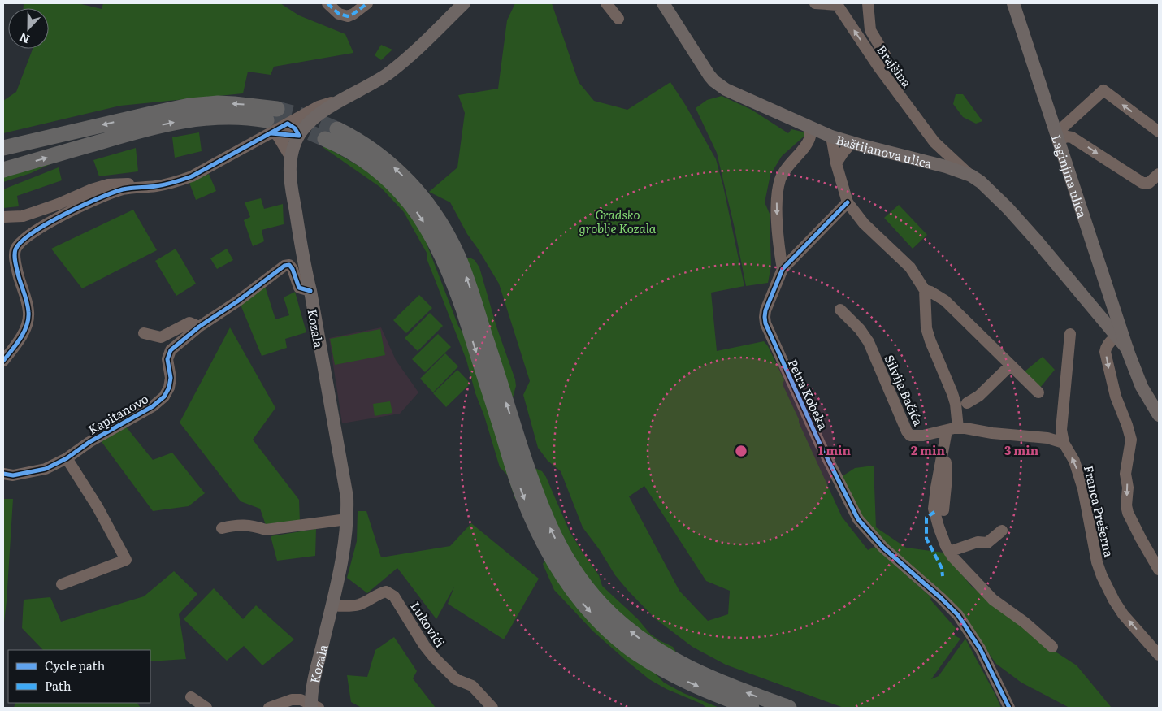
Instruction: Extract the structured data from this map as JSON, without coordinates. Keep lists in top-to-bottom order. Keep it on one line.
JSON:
{"streets":{"main road":["Baštijanova ulica","Laginjina ulica","Kozala"],"street":["Brajšina","Silvija Bačića","Petra Kobeka","Kapitanovo","Franca Prešerna","Lukovići"]},"crossings":[["Brajšina","Baštijanova ulica"],["Baštijanova ulica","Laginjina ulica"],["Kozala","Kapitanovo"],["Kozala","Lukovići"],["Silvija Bačića","Franca Prešerna"]],"parks":["Gradsko groblje Kozala"],"legend":["Cycle path","Path"],"north":"bottom","rings":["1 min","2 min","3 min"]}
